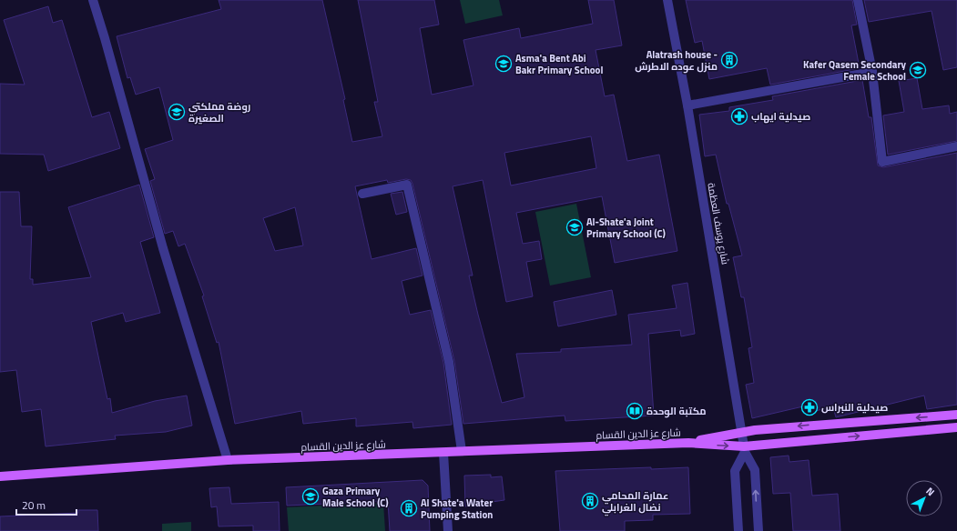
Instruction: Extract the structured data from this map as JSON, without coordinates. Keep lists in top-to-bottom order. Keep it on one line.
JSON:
{"streets":{"main road":["شارع عز الدين القسام"],"street":["شارع يوسف العظمة"]},"crossings":[["شارع يوسف العظمة","شارع عز الدين القسام"]],"places":{"building":["Alatrash house - منزل عوده الاطرش","عمارة المحامي نضال الغرابلي","Al Shate'a Water Pumping Station"],"school or university":["Asma'a Bent Abi Bakr Primary School","Kafer Qasem Secondary Female School","روضة مملكتي الصغيرة","Al-Shate'a Joint Primary School (C)","Gaza Primary Male School (C)"],"pharmacy":["صيدلية ايهاب","صيدلية النبراس"],"library":["مكتبة الوحدة"]},"scale_bar":"20 m","north":"top right"}
